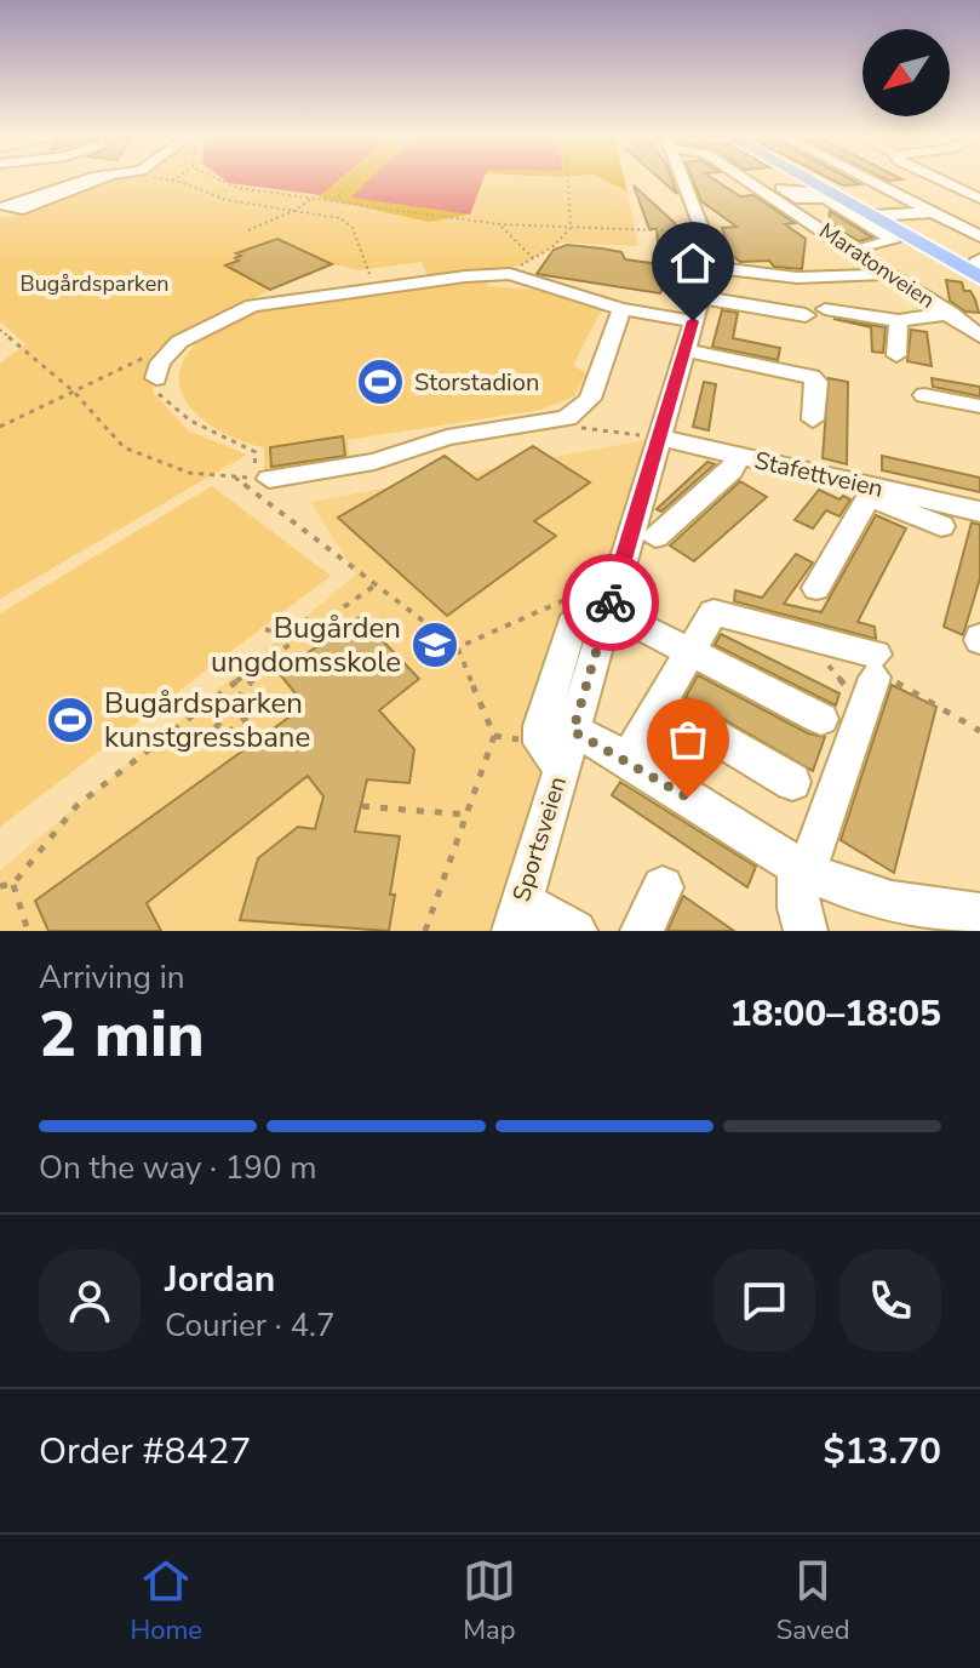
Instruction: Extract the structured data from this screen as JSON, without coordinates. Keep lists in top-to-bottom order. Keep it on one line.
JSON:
{"streets":{"street":["Maratonveien","Stafettveien","Sportsveien"]},"parks":["Bugårdsparken"],"places":{"sports":["Storstadion","Bugårdsparken kunstgressbane"],"school or university":["Bugården ungdomsskole"]},"north":"bottom left","page":{"heading":["2 min","Arriving in","18:00–18:05"],"panel":["Jordan","Courier · 4.7","Order #8427","$13.70"],"bar":"On the way · 190 m","tabs":["Home","Map","Saved"]}}
